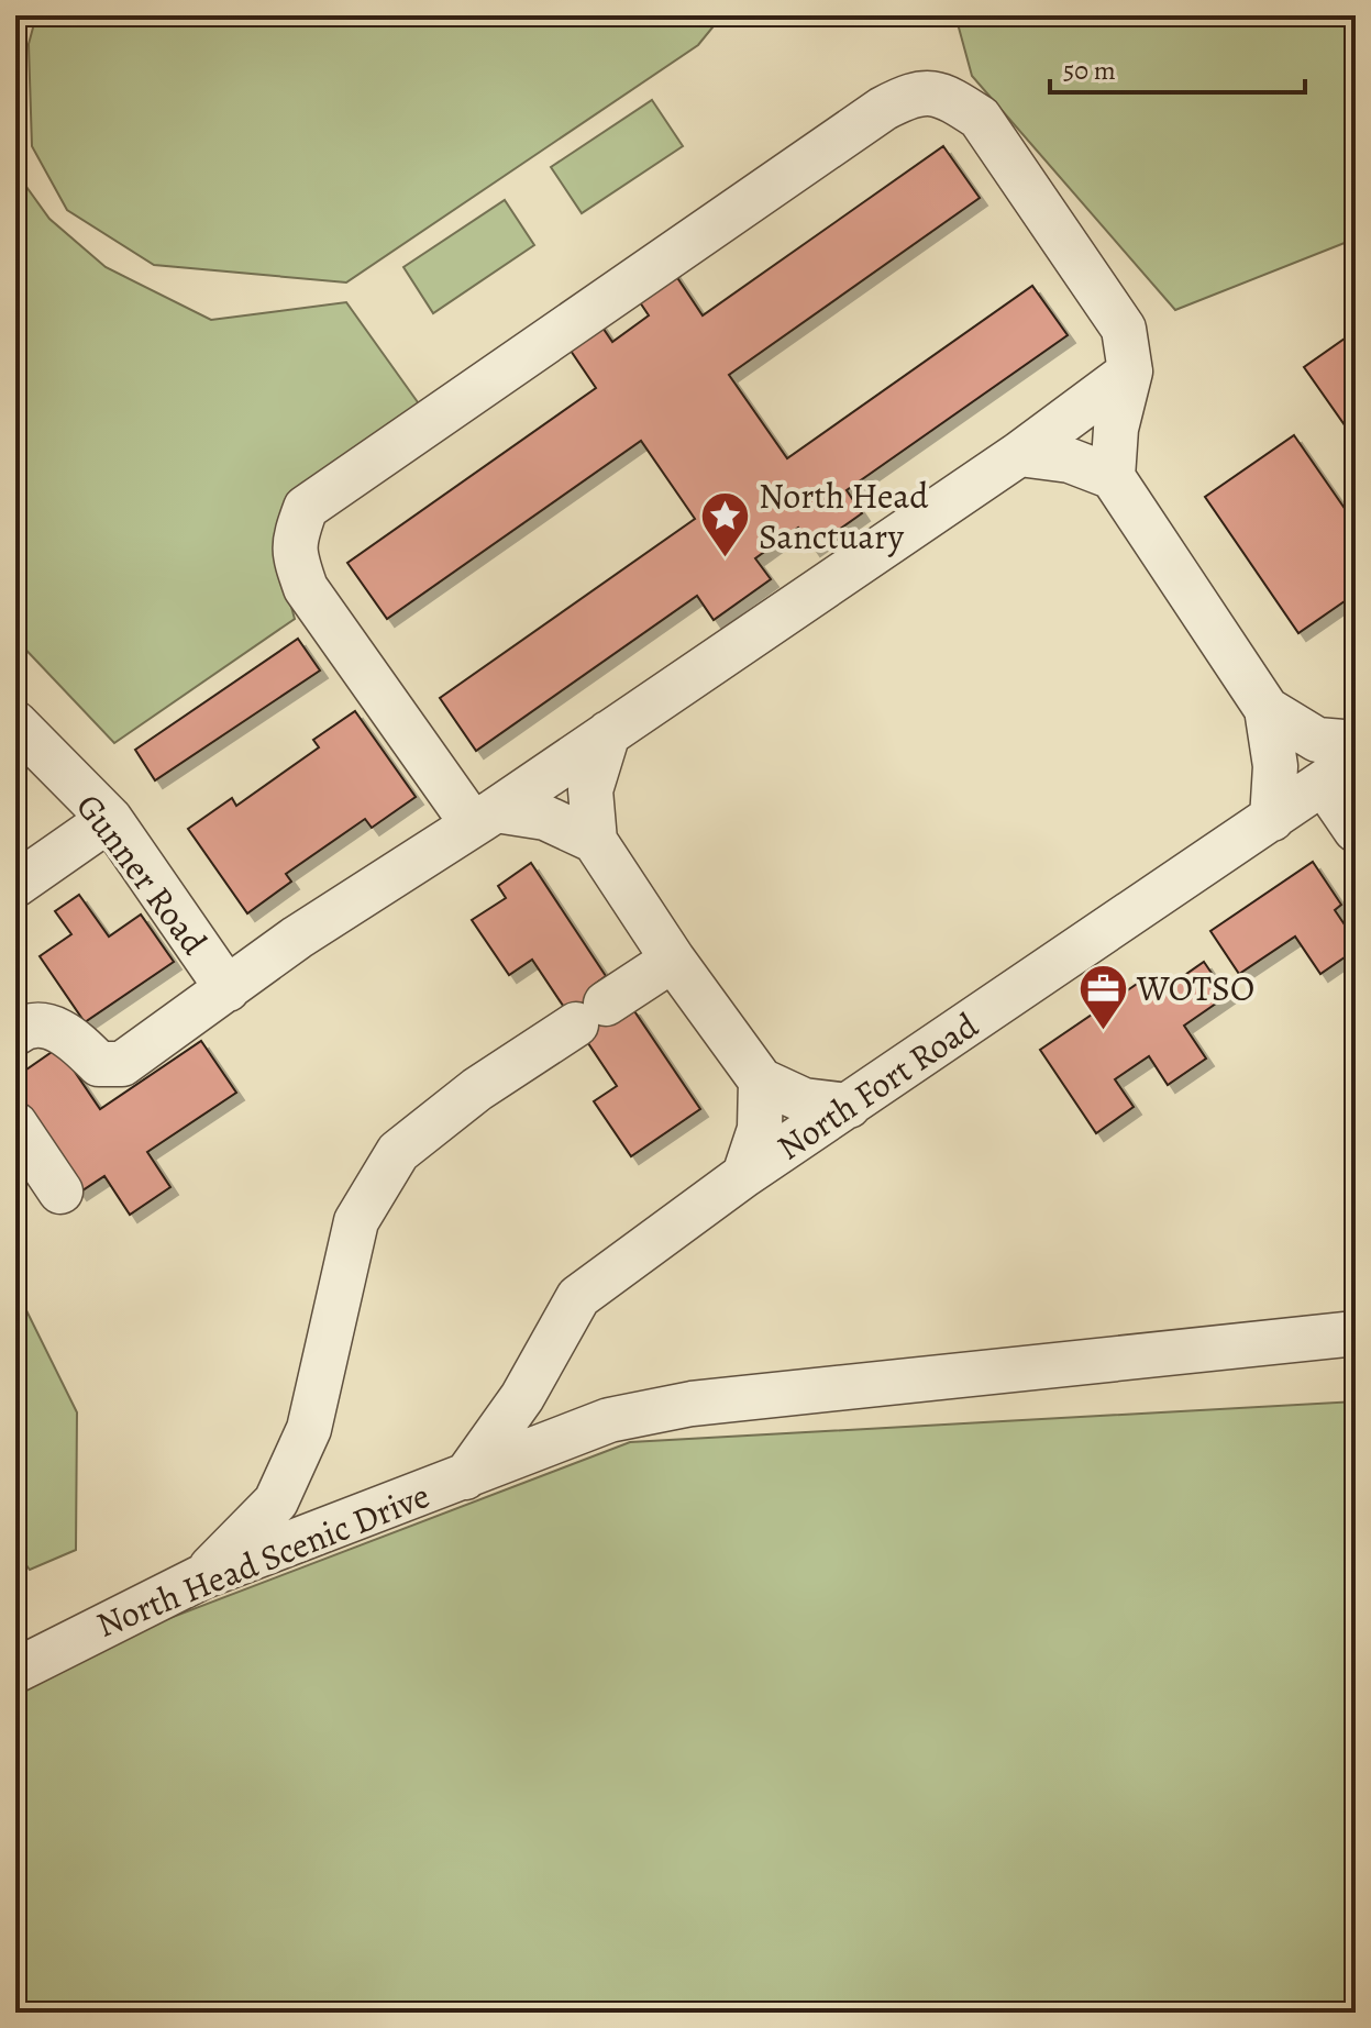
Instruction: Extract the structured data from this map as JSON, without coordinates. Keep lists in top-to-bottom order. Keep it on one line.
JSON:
{"streets":{"street":["Gunner Road","North Fort Road","North Head Scenic Drive"]},"crossings":[["North Fort Road","North Head Scenic Drive"]],"places":{"place":["North Head Sanctuary"],"office":["WOTSO"]},"scale_bar":"50 m"}
